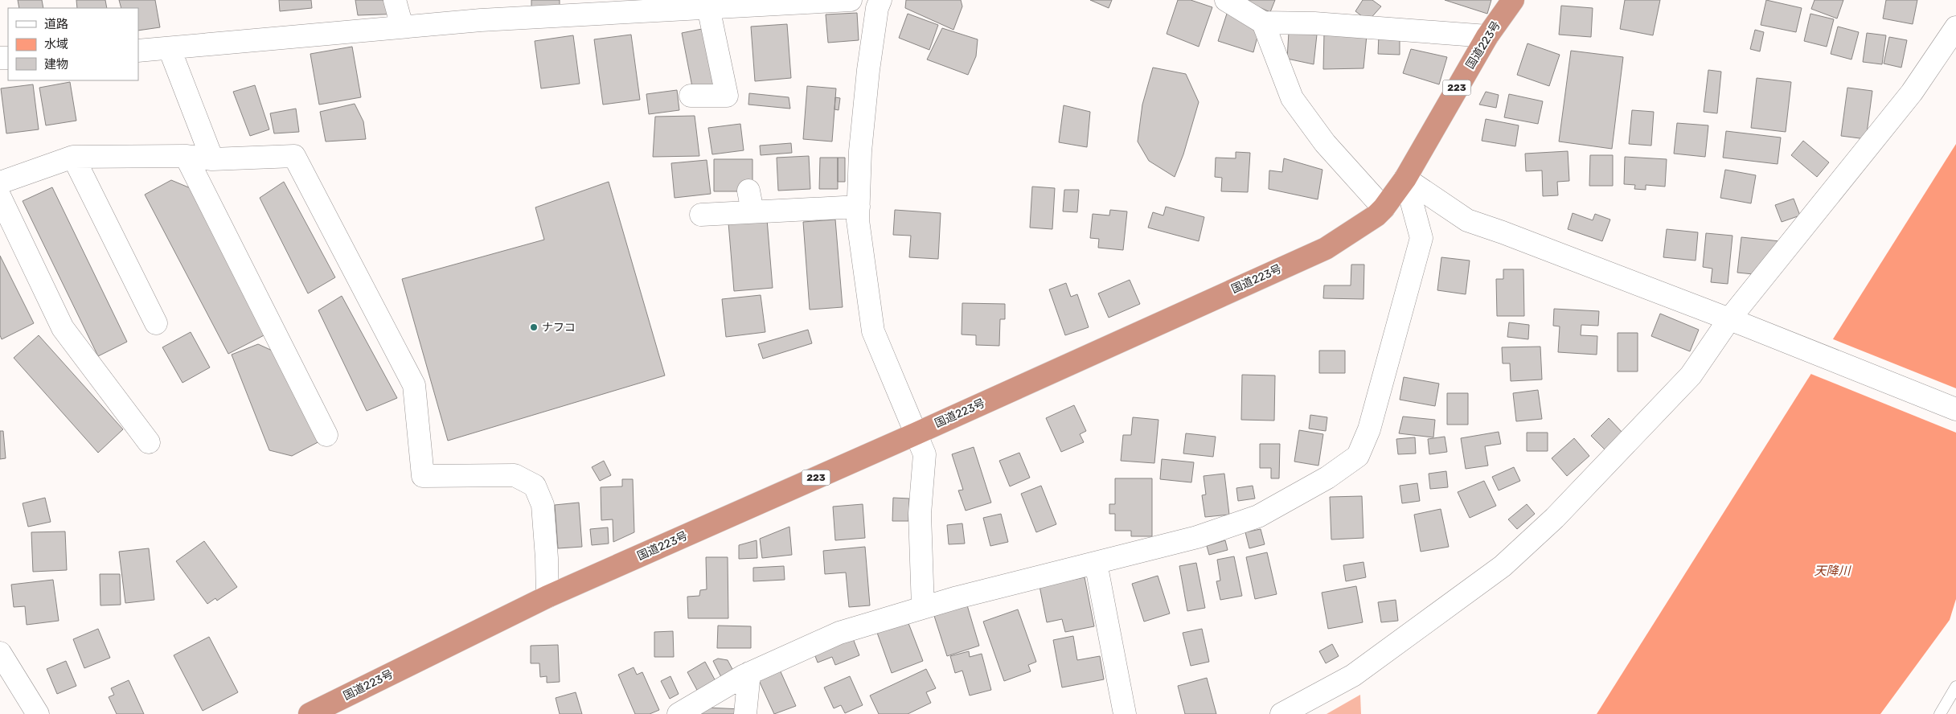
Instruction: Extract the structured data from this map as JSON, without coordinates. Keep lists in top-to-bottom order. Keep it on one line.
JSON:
{"streets":{"highway":["国道223号","223"]},"water":["天降川"],"places":["ナフコ"],"legend":["道路","水域","建物"]}
